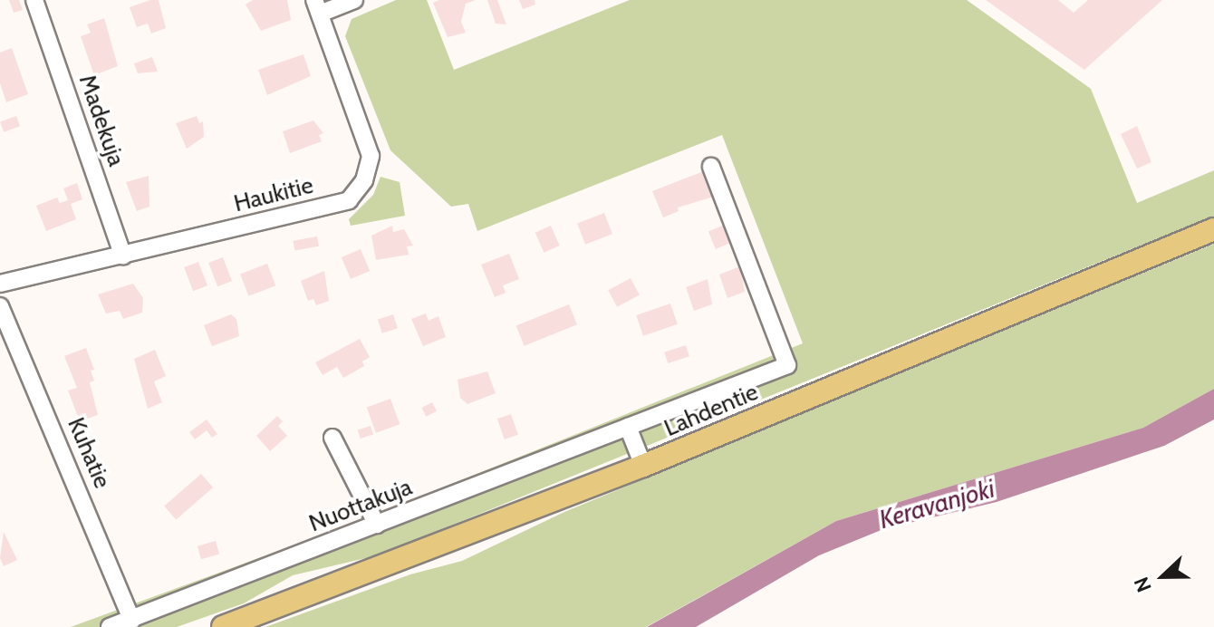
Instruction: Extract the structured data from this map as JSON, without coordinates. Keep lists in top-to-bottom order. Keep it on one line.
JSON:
{"streets":{"main road":["Lahdentie"],"street":["Madekuja","Haukitie","Kuhatie","Nuottakuja"]},"crossings":[["Madekuja","Haukitie"],["Kuhatie","Nuottakuja"]],"water":["Keravanjoki"],"north":"left"}
